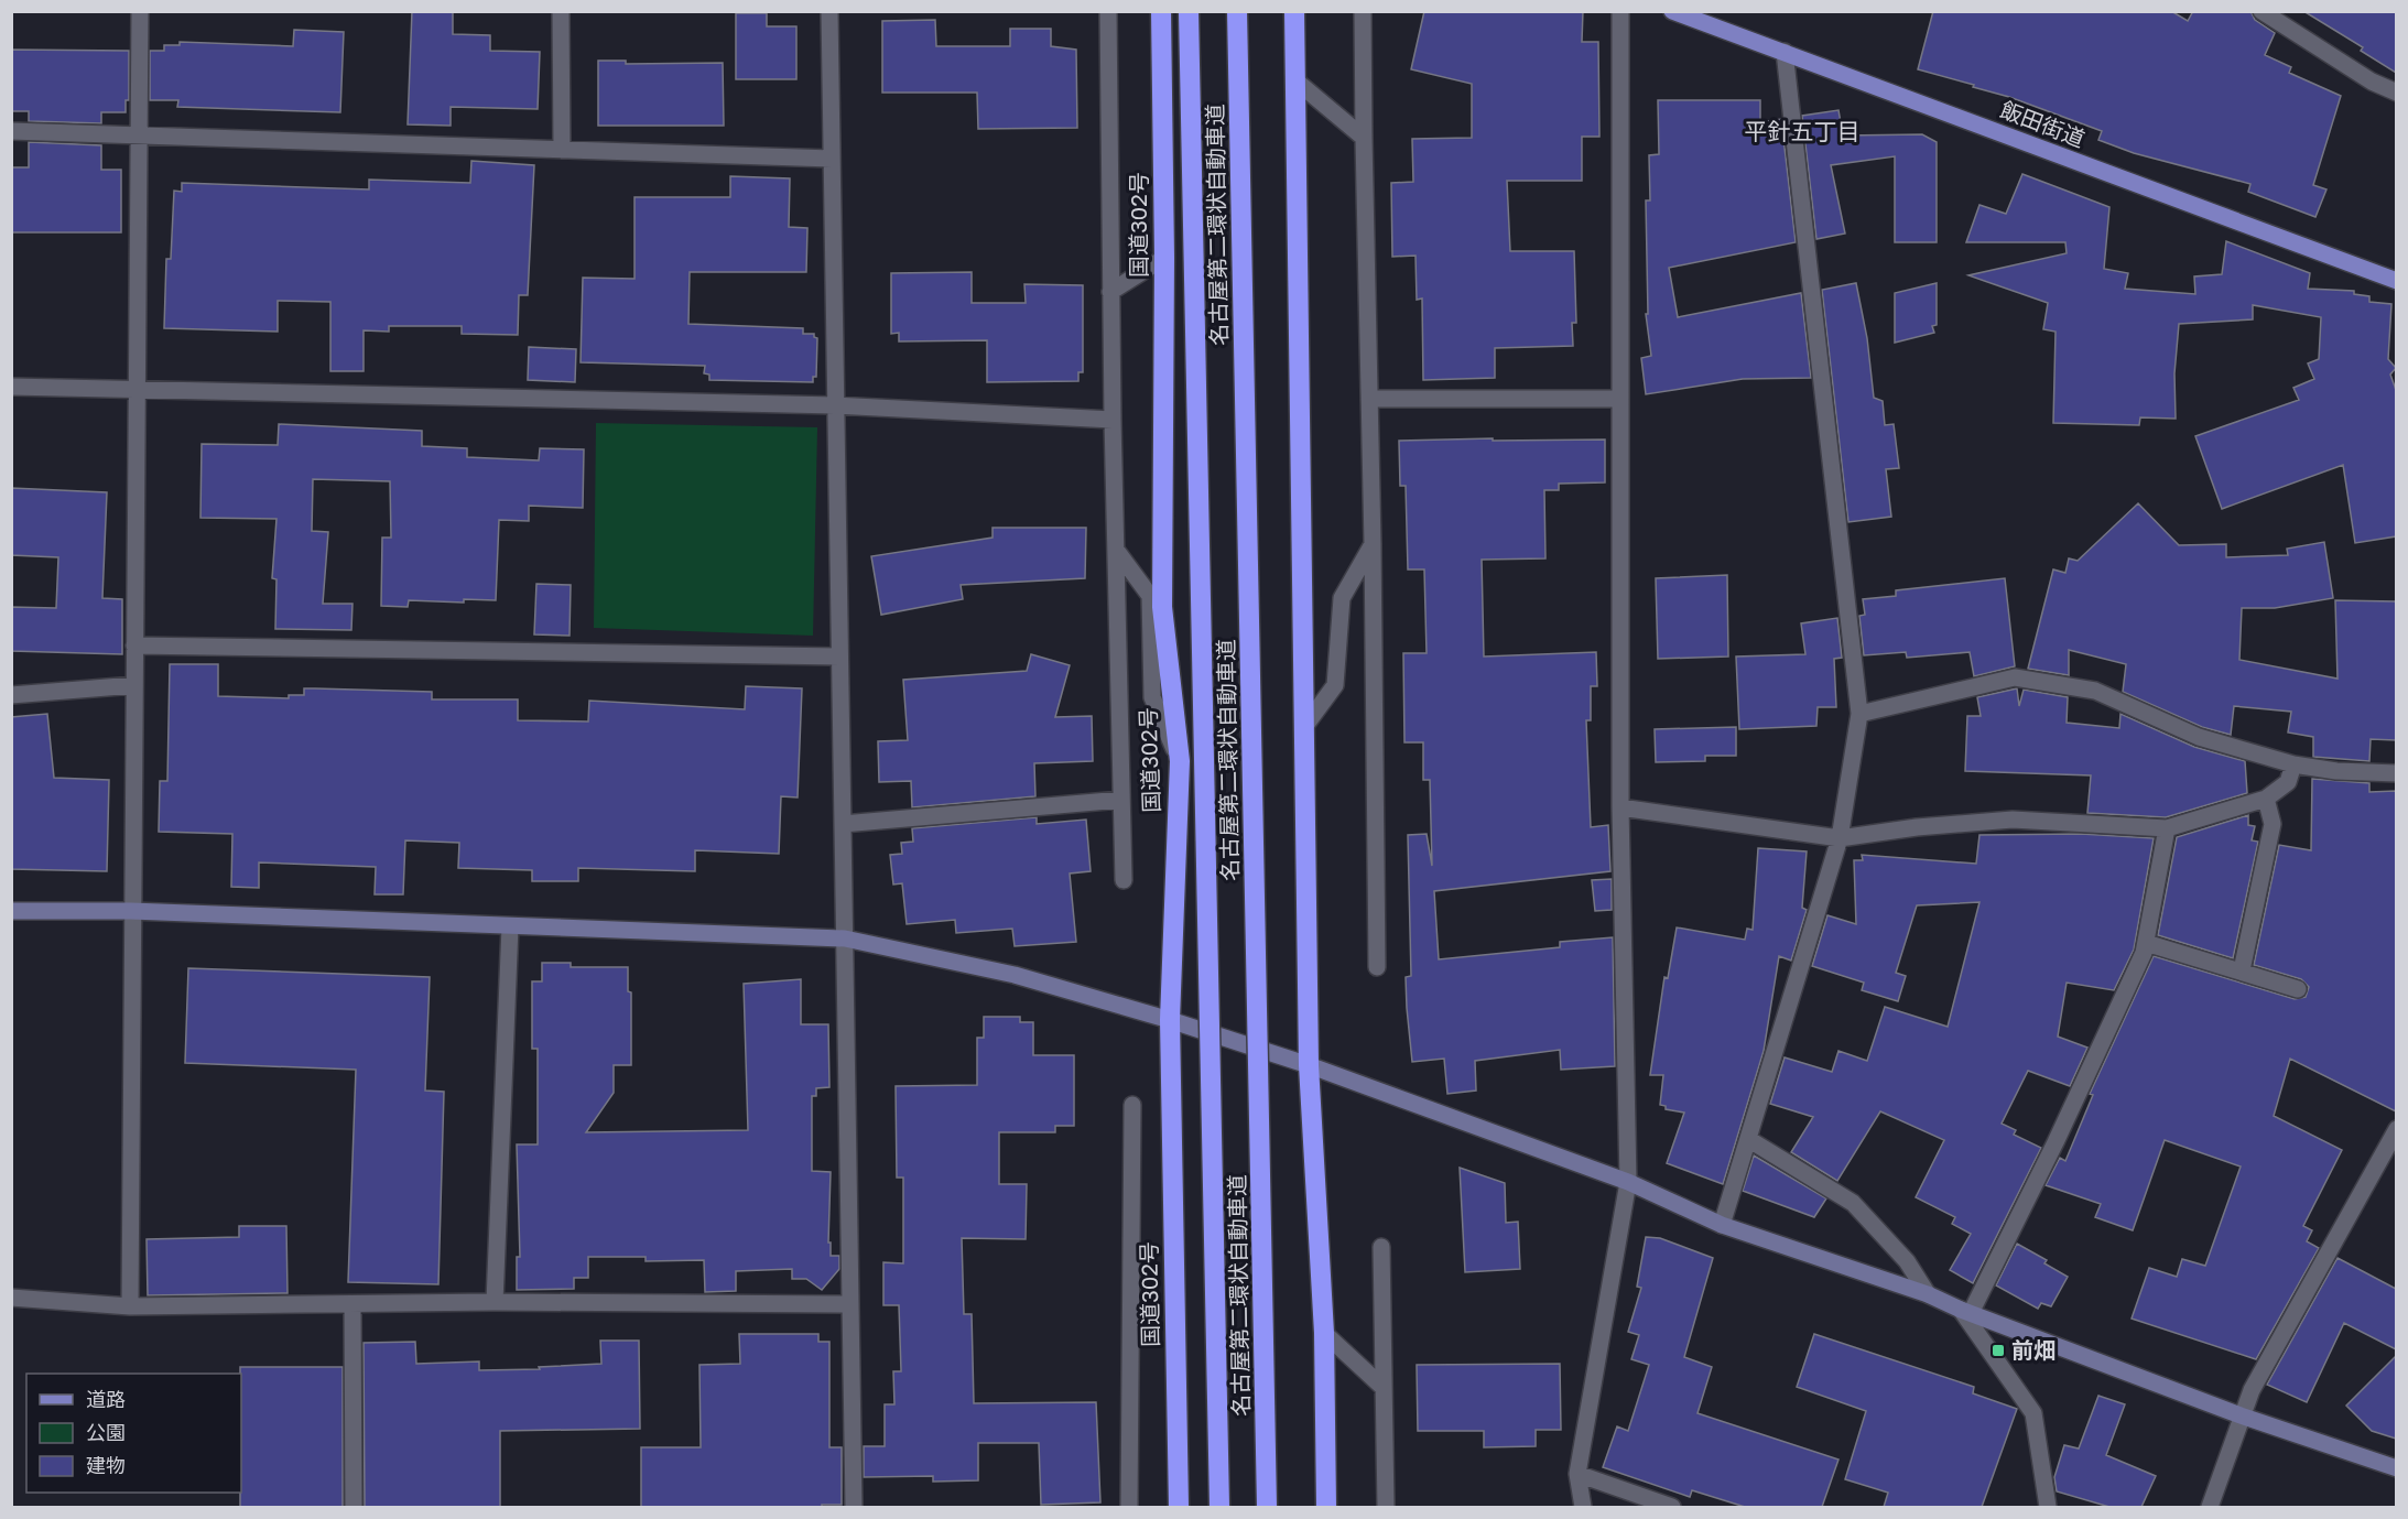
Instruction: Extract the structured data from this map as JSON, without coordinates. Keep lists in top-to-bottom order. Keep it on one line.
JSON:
{"streets":{"highway":["国道302号","名古屋第二環状自動車道"],"main road":["飯田街道"]},"districts":["平針五丁目"],"places":{"transit":["前畑"]},"legend":["道路","公園","建物"]}
